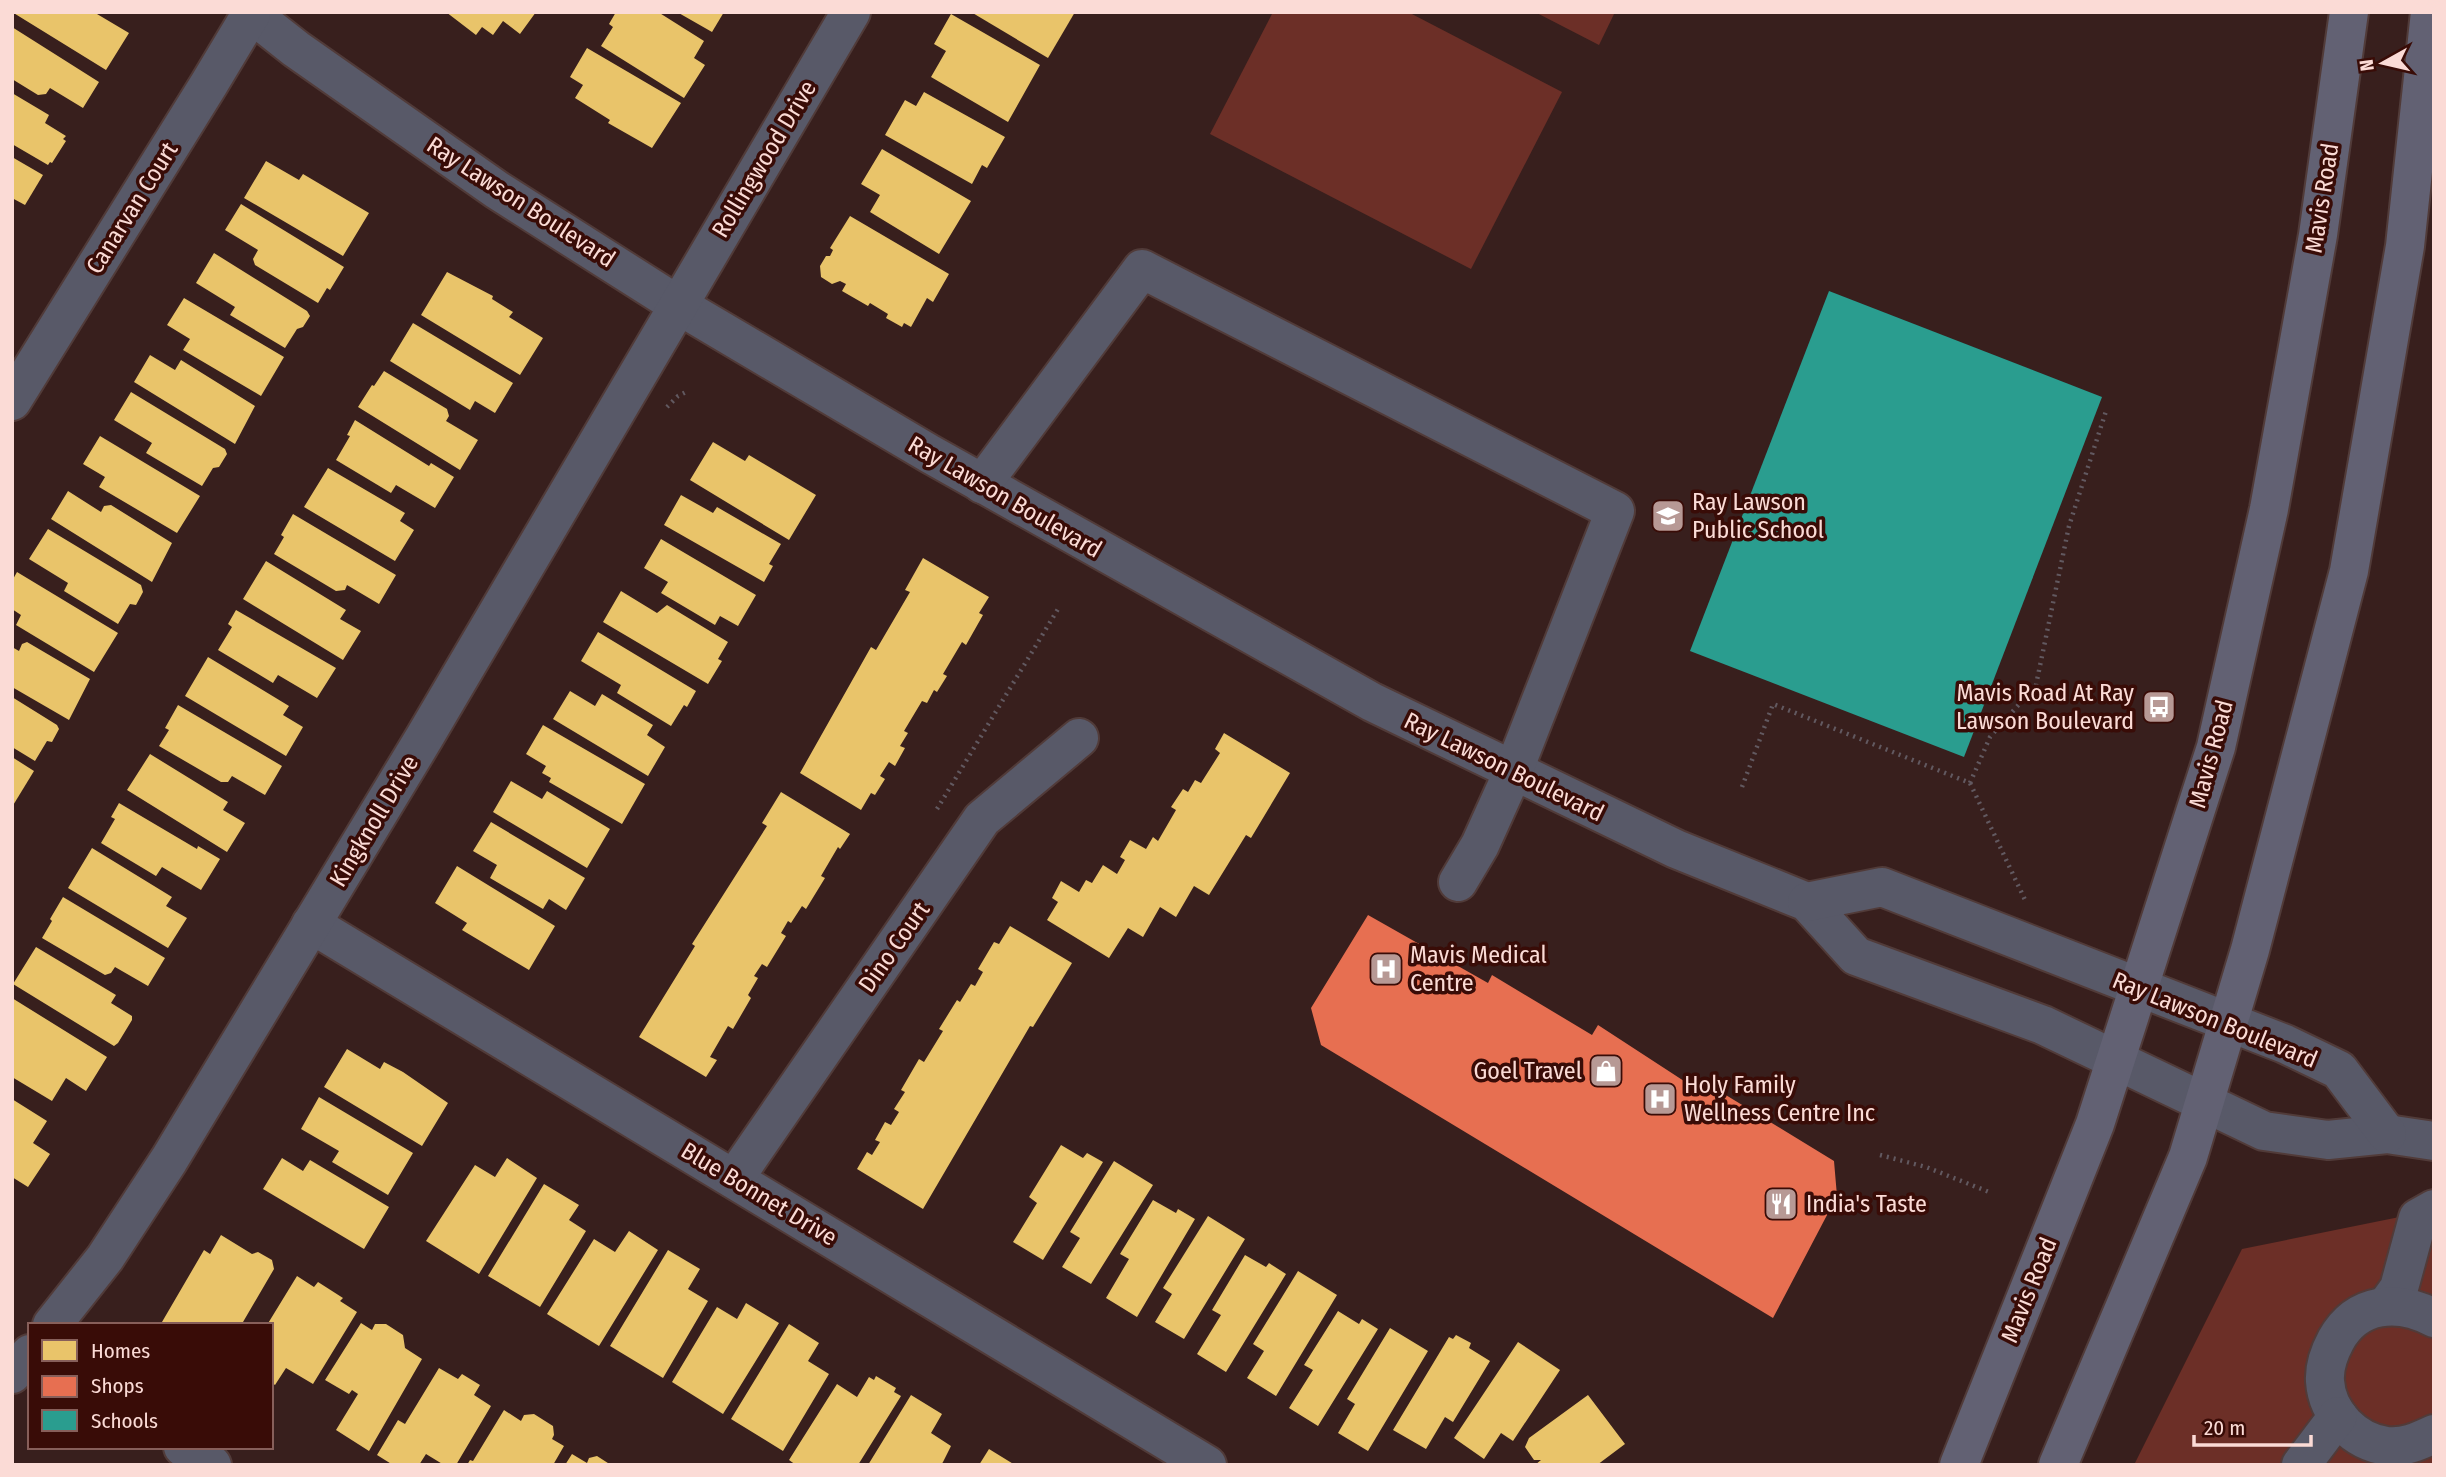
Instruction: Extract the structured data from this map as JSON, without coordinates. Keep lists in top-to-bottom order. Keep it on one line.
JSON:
{"streets":{"main road":["Mavis Road"],"street":["Rollingwood Drive","Ray Lawson Boulevard","Canarvan Court","Kingknoll Drive","Dino Court","Blue Bonnet Drive"]},"crossings":[["Rollingwood Drive","Ray Lawson Boulevard"],["Rollingwood Drive","Kingknoll Drive"],["Mavis Road","Ray Lawson Boulevard"],["Ray Lawson Boulevard","Canarvan Court"],["Ray Lawson Boulevard","Kingknoll Drive"],["Kingknoll Drive","Blue Bonnet Drive"],["Dino Court","Blue Bonnet Drive"]],"places":{"school or university":["Ray Lawson Public School"],"bus stop":["Mavis Road At Ray Lawson Boulevard"],"hospital":["Mavis Medical Centre","Holy Family Wellness Centre Inc"],"shop":["Goel Travel"],"restaurant":["India's Taste"]},"legend":["Homes","Shops","Schools"],"scale_bar":"20 m","north":"left"}
